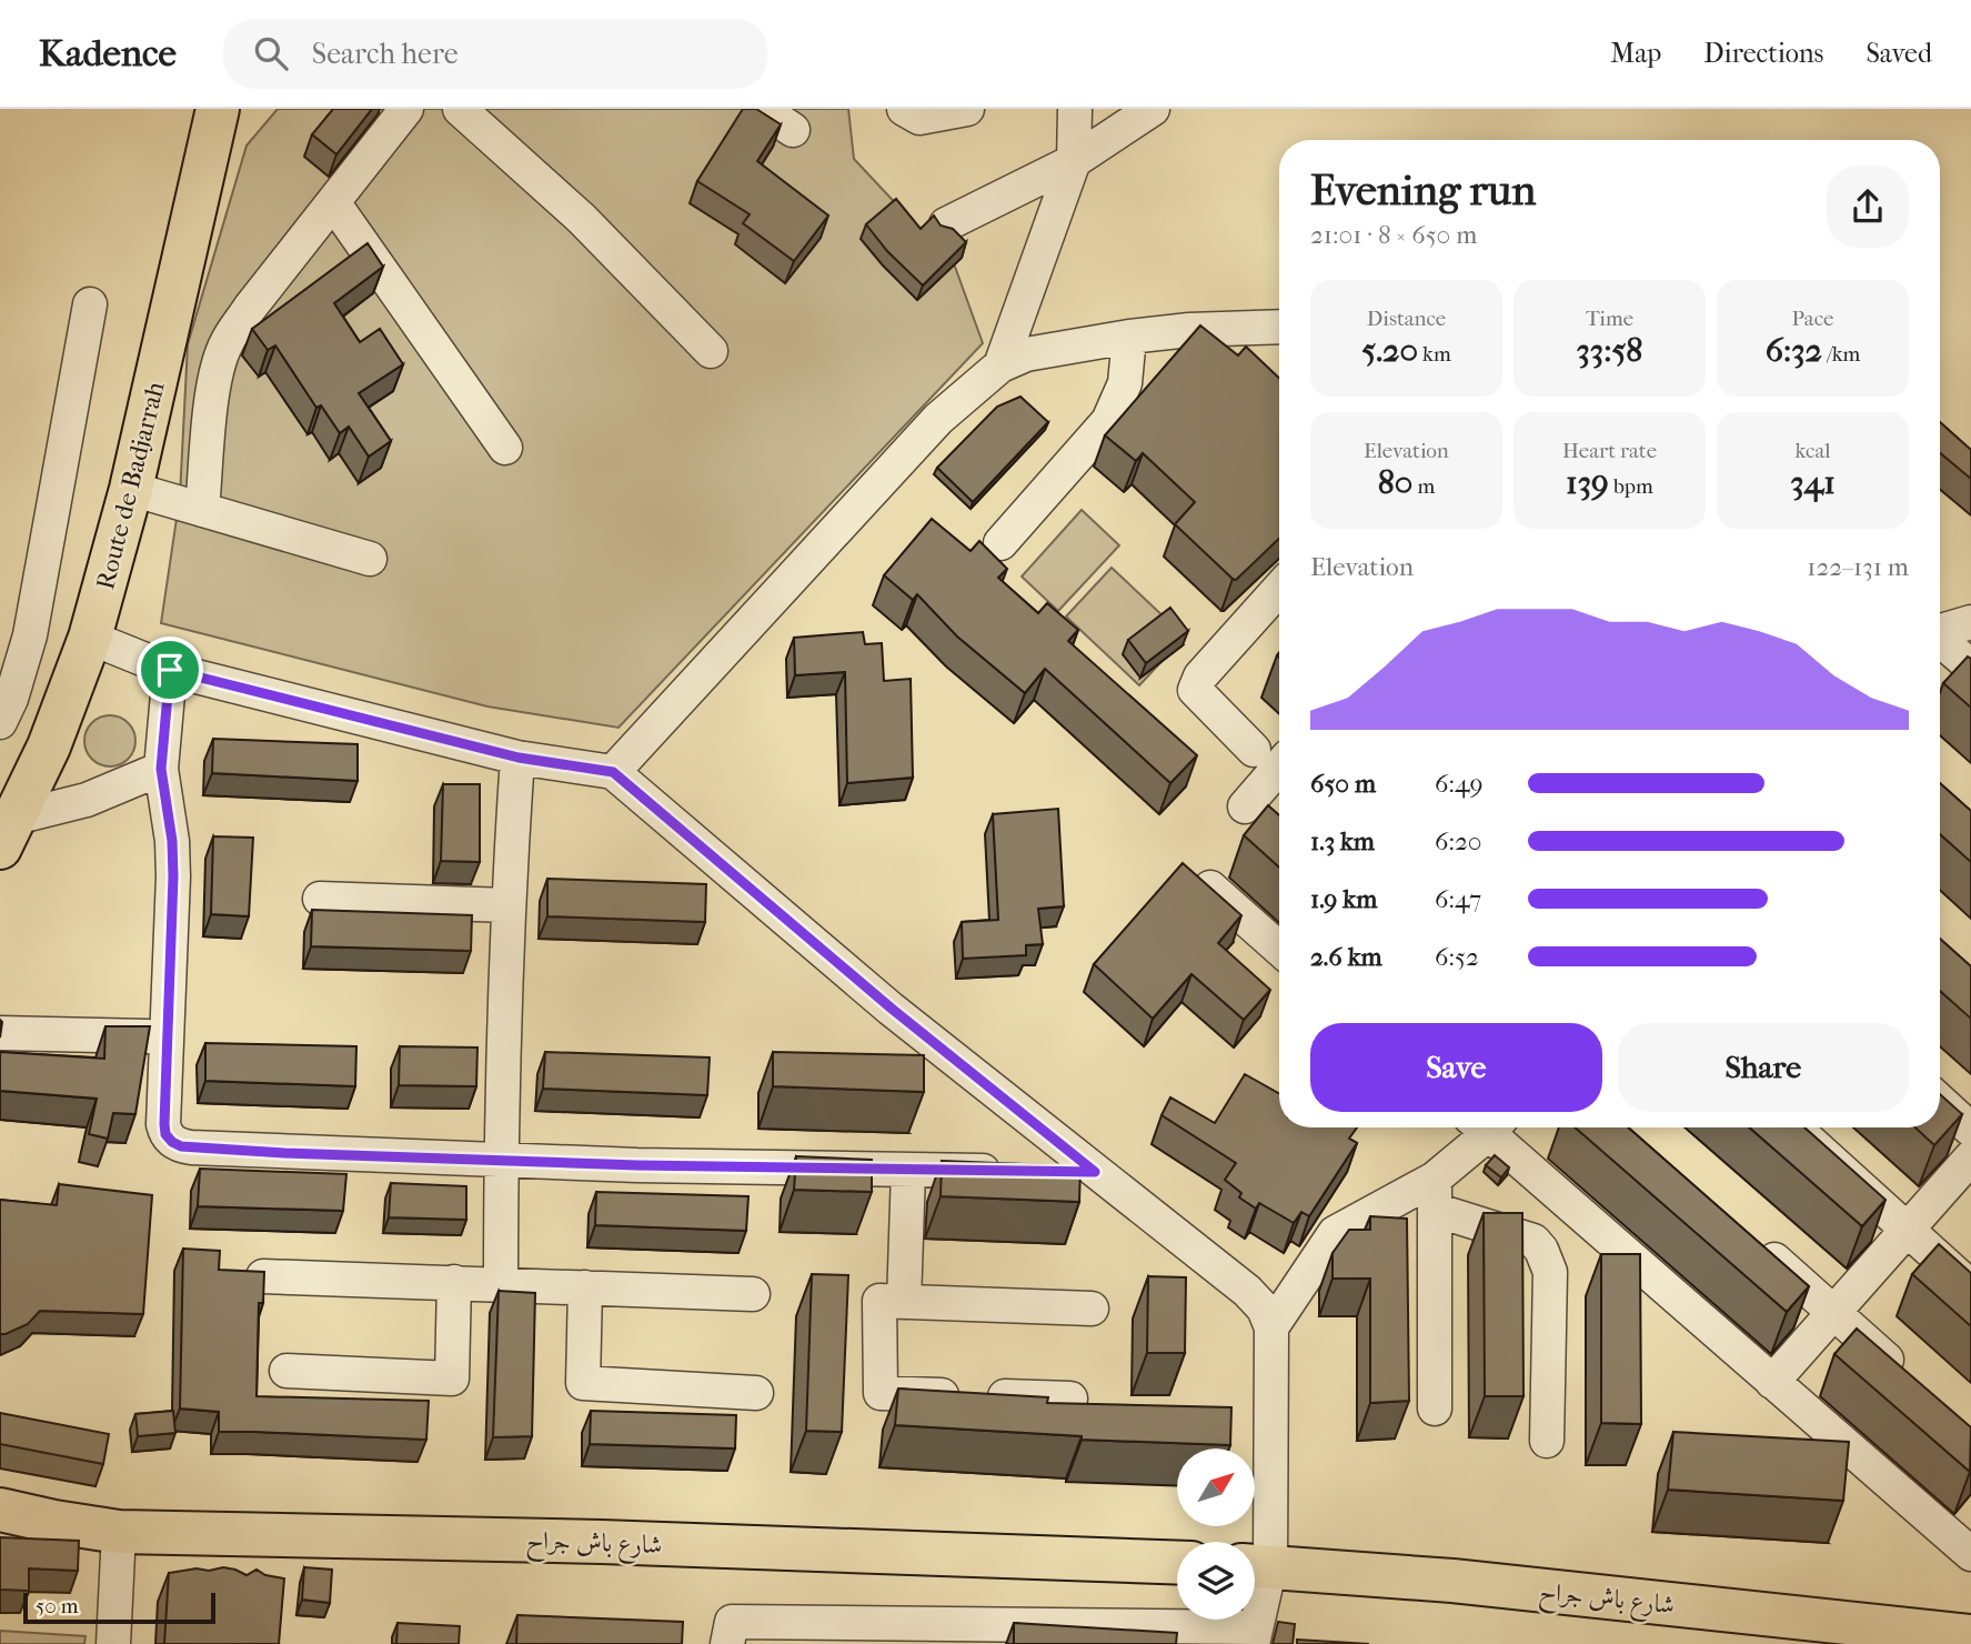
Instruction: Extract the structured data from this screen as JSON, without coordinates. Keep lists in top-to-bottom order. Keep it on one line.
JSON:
{"streets":{"main road":["Route de Badjarrah","شارع باش جراح"]},"scale_bar":"50 m","north":"top right","page":{"header":"Kadence","search":"Search here","nav":["Map","Directions","Saved"],"heading":["Evening run","21:01 · 8 × 650 m"],"stats":[["Distance","5.20 km"],["Time","33:58"],["Pace","6:32 /km"],["Elevation","80 m"],["Heart rate","139 bpm"],["kcal","341"]],"chart":["Elevation","122–131 m"],"list":[{"name":"650 m","note":"6:49"},{"name":"1.3 km","note":"6:20"},{"name":"1.9 km","note":"6:47"},{"name":"2.6 km","note":"6:52"}],"buttons":["Save","Share"],"scale":"50 m"}}
